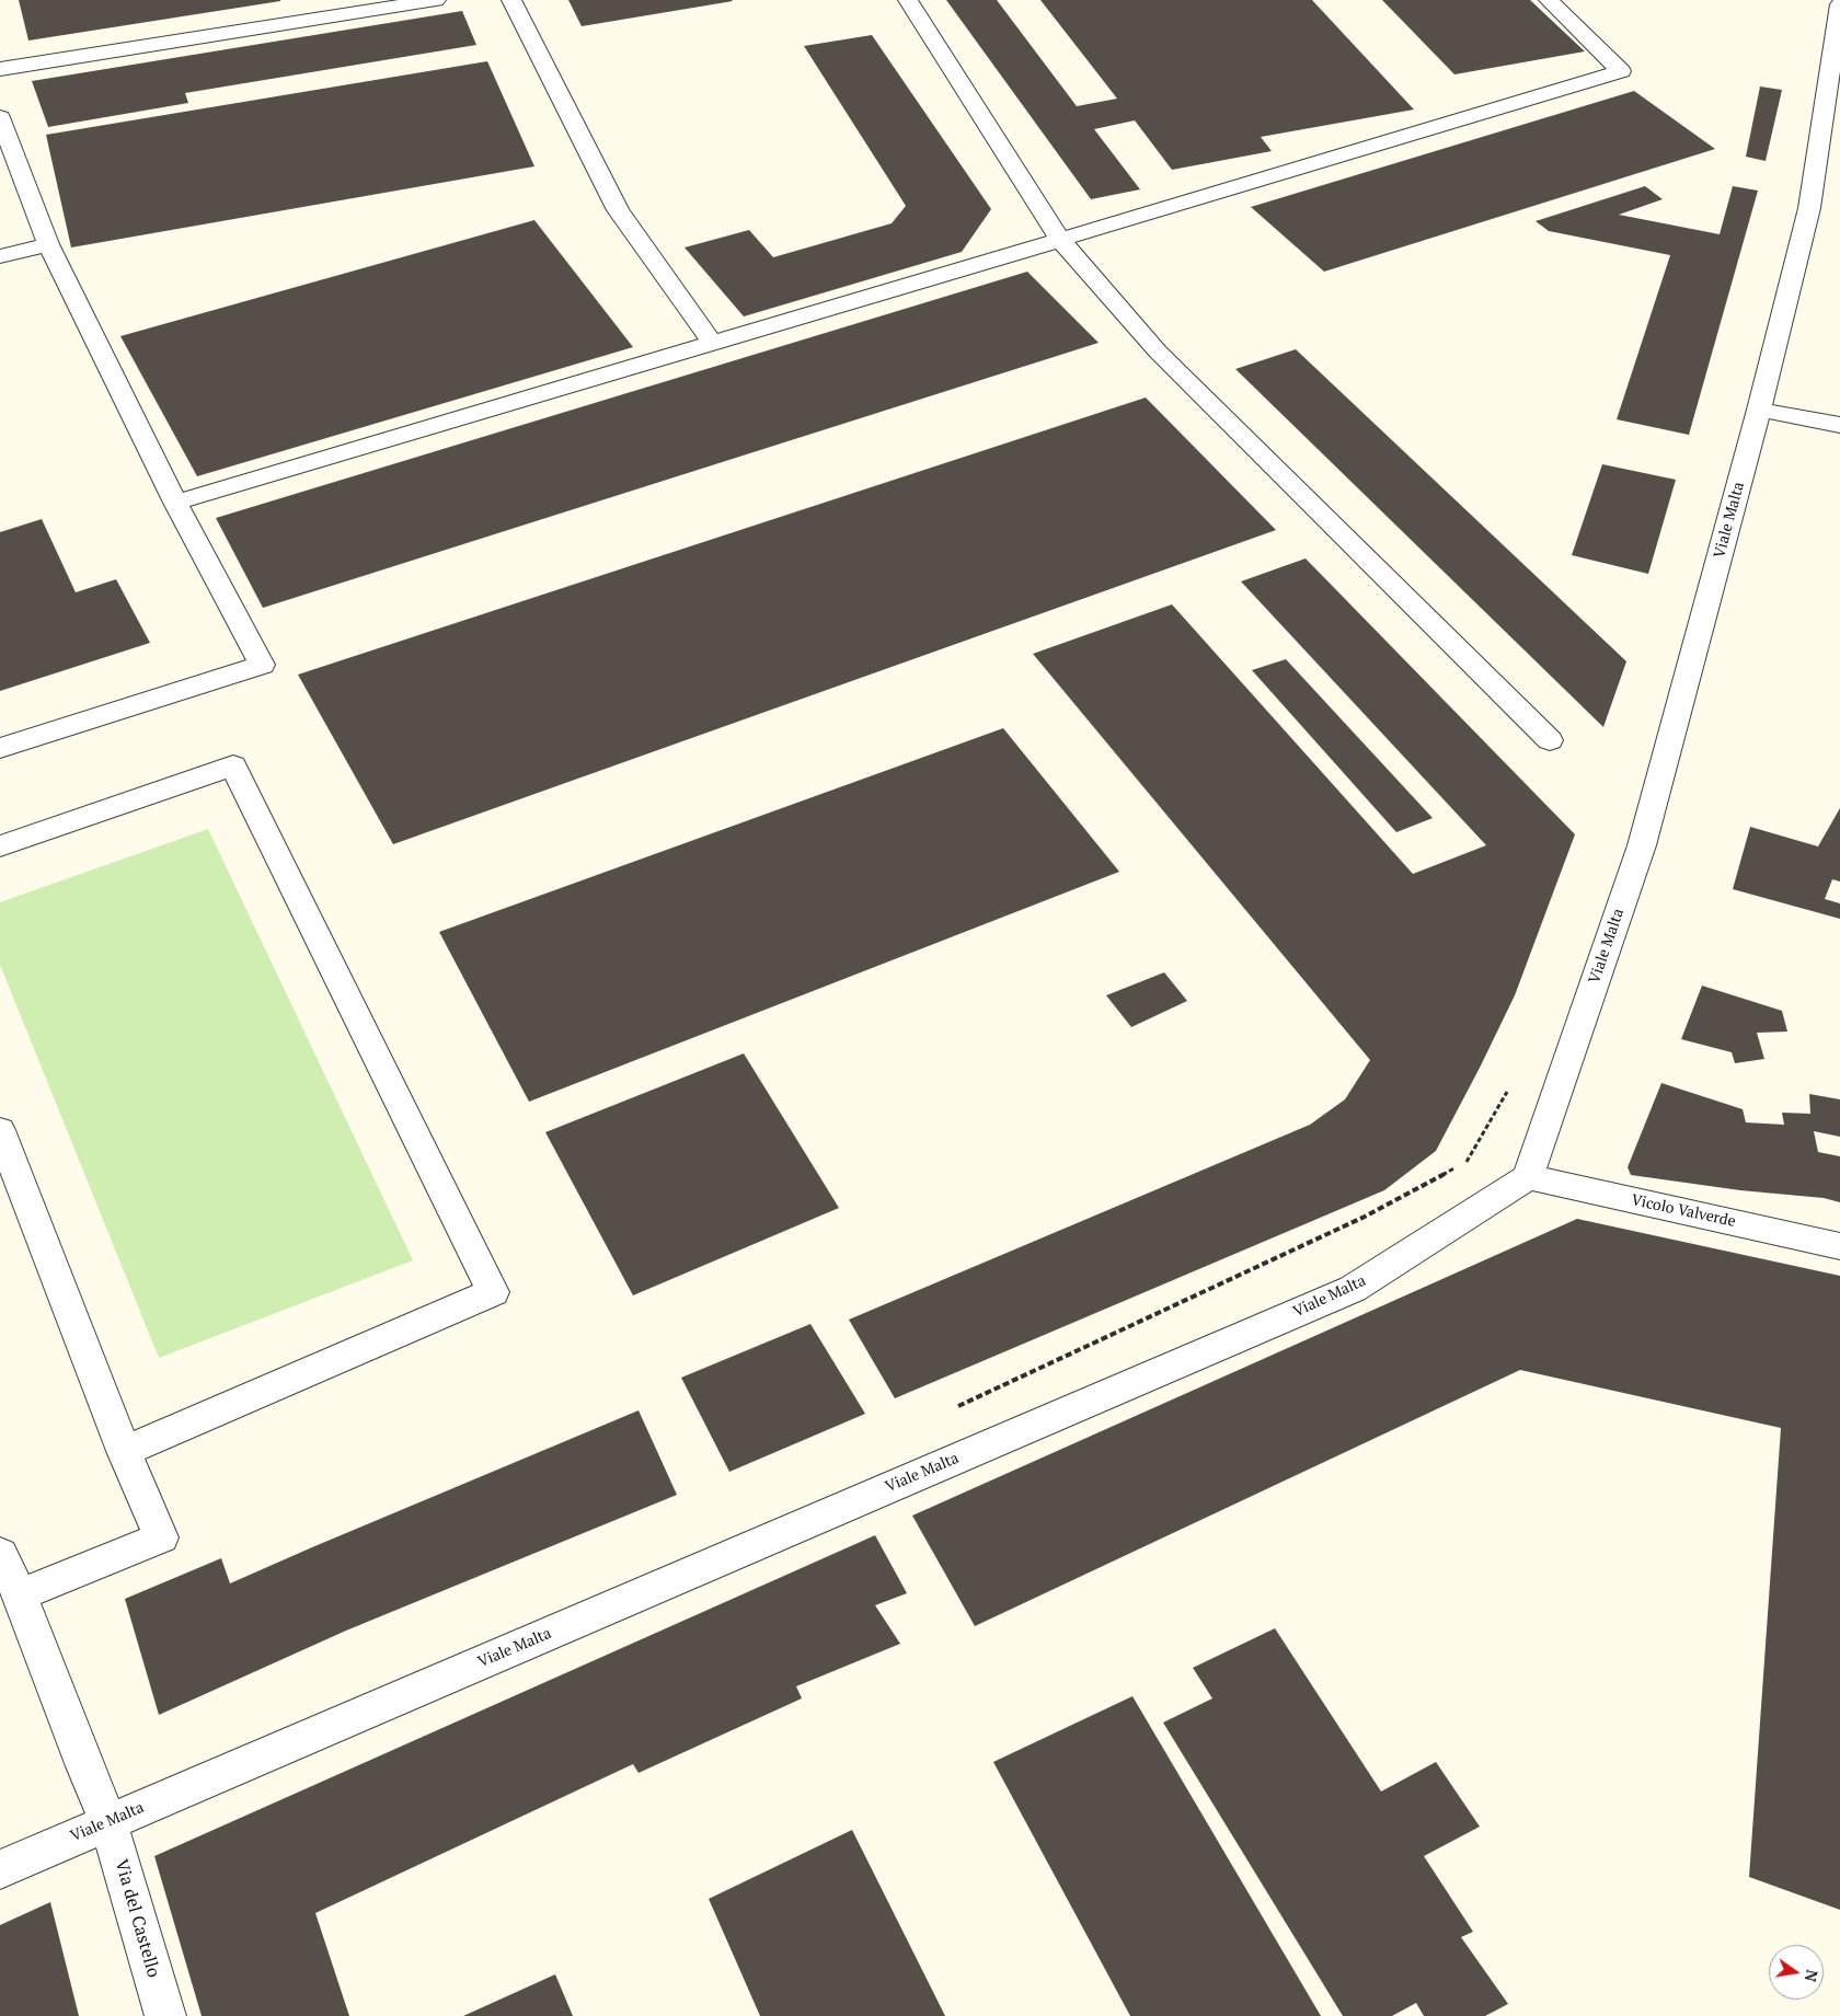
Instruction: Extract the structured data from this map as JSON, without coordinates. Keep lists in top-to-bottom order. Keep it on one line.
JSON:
{"streets":{"street":["Viale Malta","Vicolo Valverde","Via del Castello"]},"crossings":[["Viale Malta","Vicolo Valverde"],["Viale Malta","Via del Castello"]],"north":"right"}
